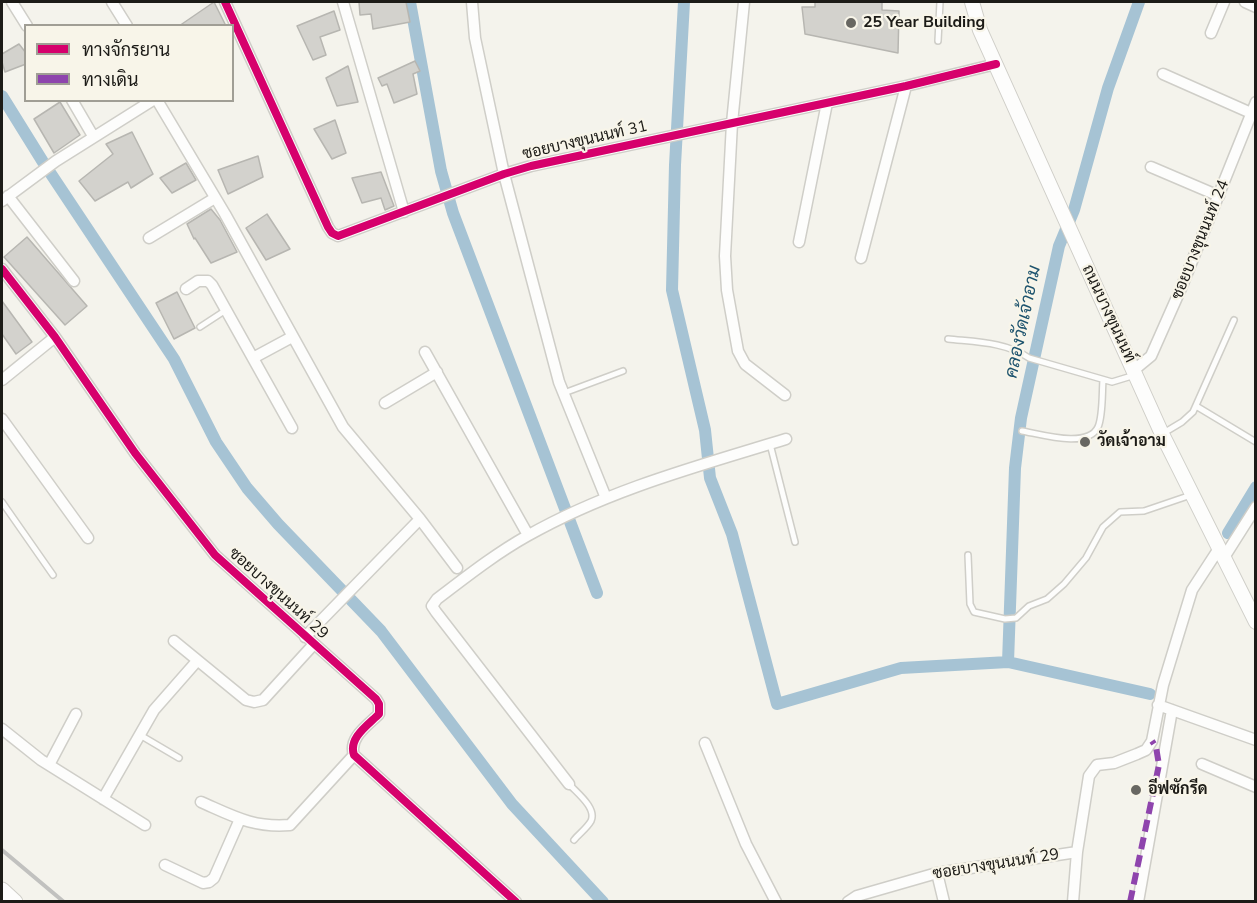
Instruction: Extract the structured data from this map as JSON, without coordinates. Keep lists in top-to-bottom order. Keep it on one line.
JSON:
{"streets":{"street":["ซอยบางขุนนนท์ 31","ซอยบางขุนนนท์ 24","ถนนบางขุนนนท์","ซอยบางขุนนนท์ 29"]},"crossings":[["ซอยบางขุนนนท์ 31","ถนนบางขุนนนท์"],["ซอยบางขุนนนท์ 24","ถนนบางขุนนนท์"],["ถนนบางขุนนนท์","ซอยบางขุนนนท์ 29"]],"water":["คลองวัดเจ้าอาม"],"places":["25 Year Building","วัดเจ้าอาม","อีฟซักรีด"],"legend":["ทางจักรยาน","ทางเดิน"]}
